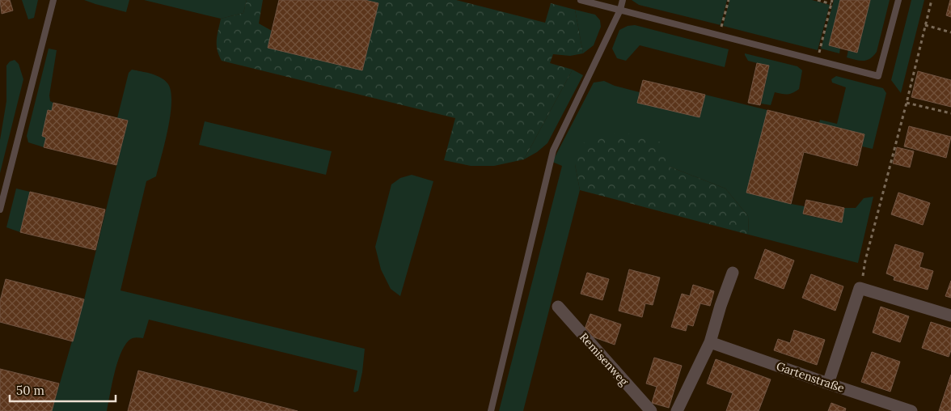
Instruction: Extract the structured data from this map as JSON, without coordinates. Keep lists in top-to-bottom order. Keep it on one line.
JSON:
{"streets":{"street":["Remisenweg","Gartenstraße"]},"scale_bar":"50 m"}
